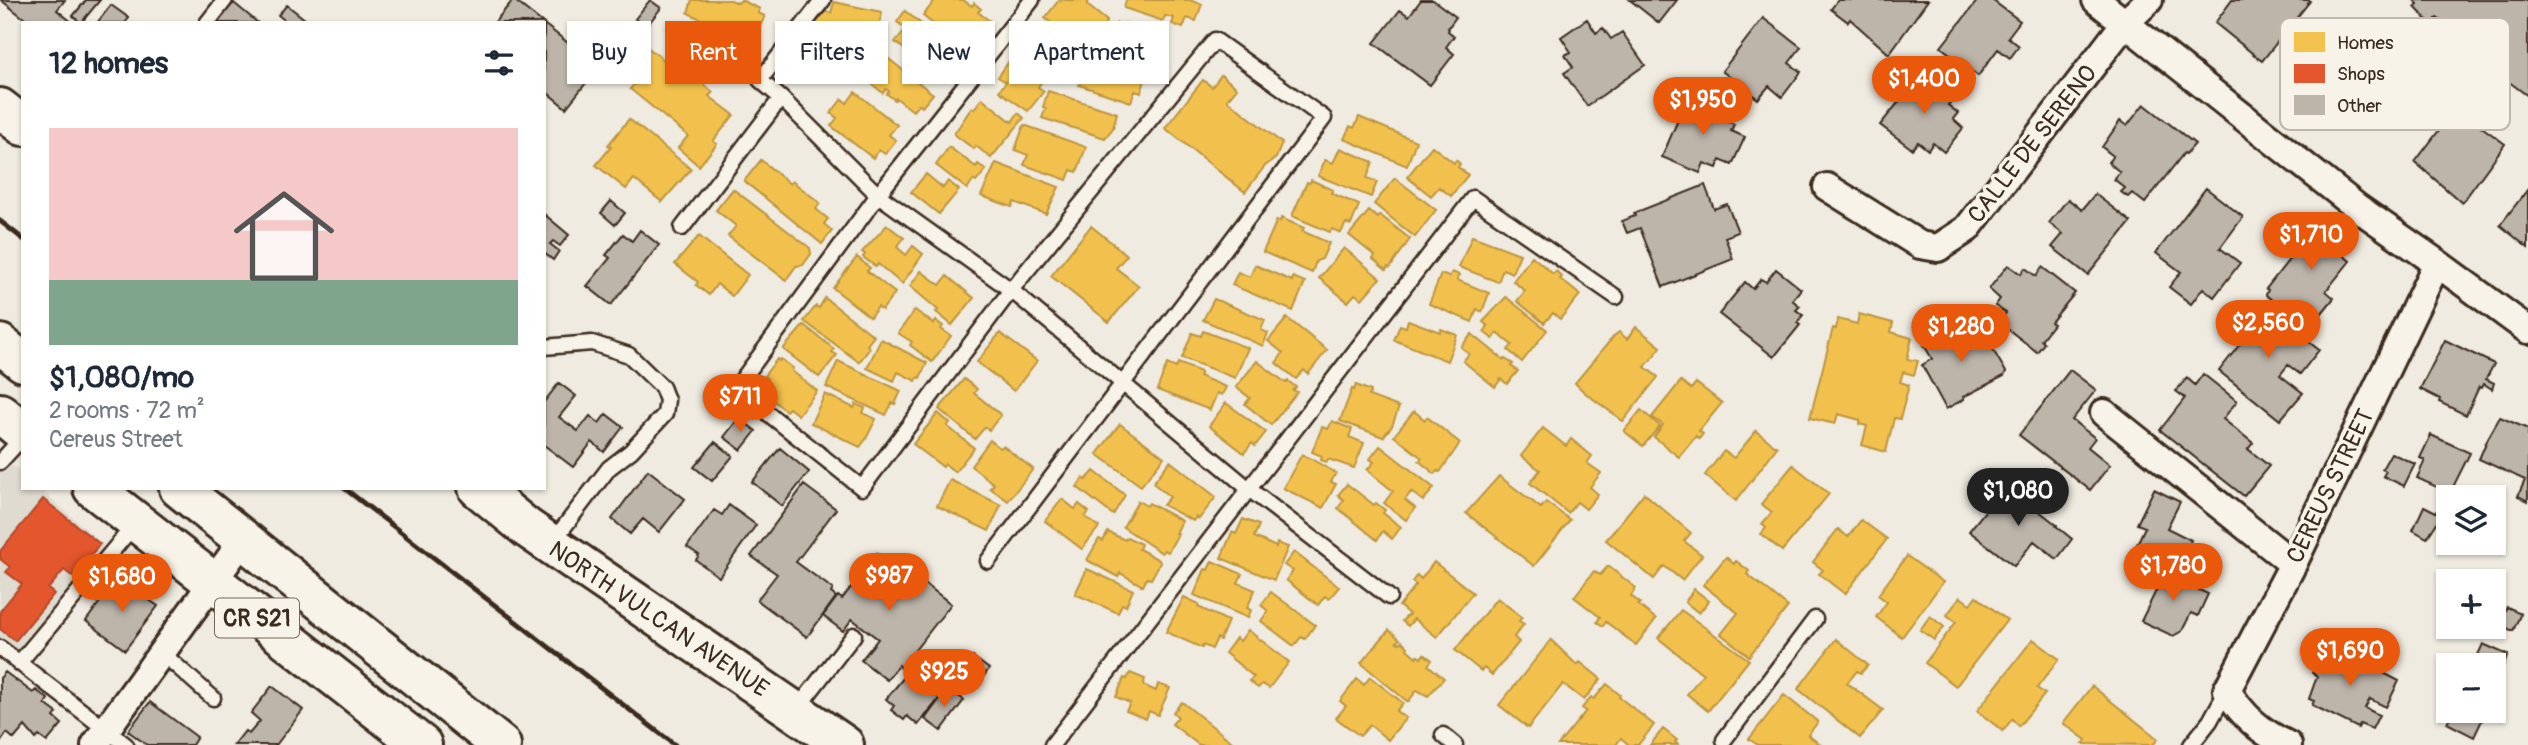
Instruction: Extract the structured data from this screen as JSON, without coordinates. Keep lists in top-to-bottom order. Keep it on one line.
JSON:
{"streets":{"main road":["CR S21","NORTH VULCAN AVENUE"],"street":["CALLE DE SERENO","CEREUS STREET"]},"legend":["Homes","Shops","Other"],"page":{"chip":["Buy","Rent","Filters","New","Apartment"],"heading":"12 homes","price":["$1,400","$1,950","$1,710","$2,560","$1,280","$711","$1,080","$1,780","$987","$1,680","$1,690","$925"],"list":[{"name":"$1,080/mo","note":"2 rooms · 72 m² · Cereus Street"}],"map_buttons":["+","−"]}}
